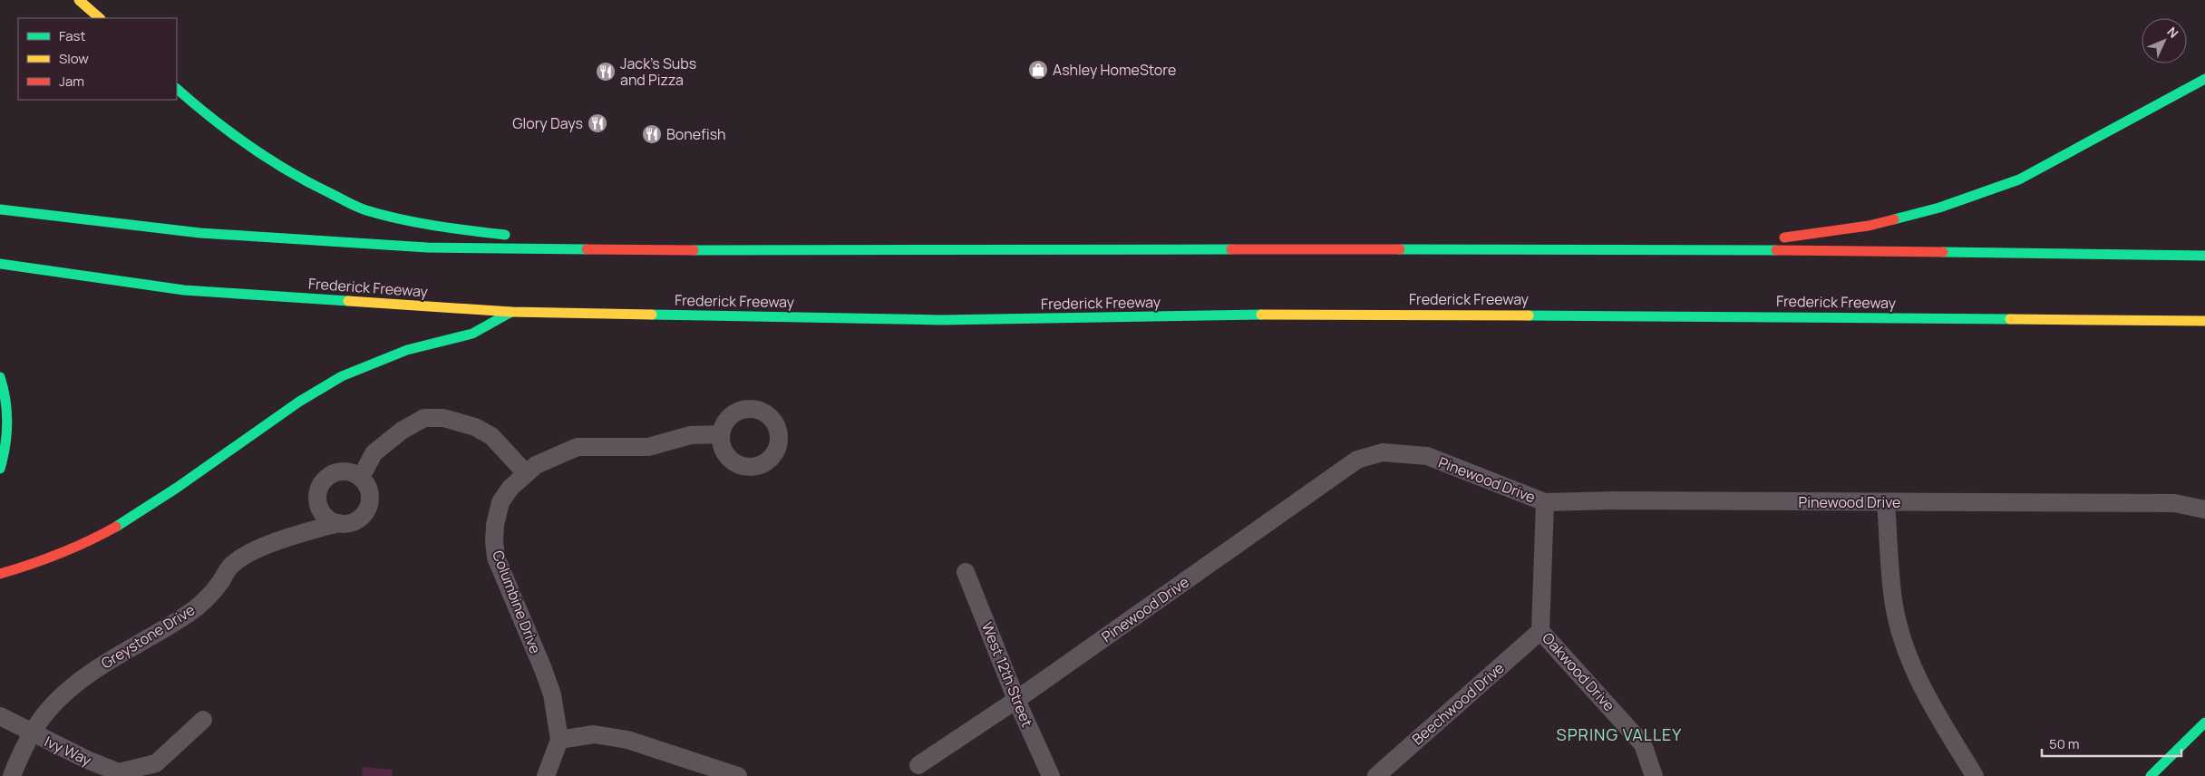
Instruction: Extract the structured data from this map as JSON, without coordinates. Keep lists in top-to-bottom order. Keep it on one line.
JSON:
{"streets":{"main road":["Frederick Freeway"],"street":["Pinewood Drive","Columbine Drive","Greystone Drive","Oakwood Drive","West 12th Street","Beechwood Drive","Ivy Way"]},"crossings":[["Pinewood Drive","Oakwood Drive"],["Pinewood Drive","West 12th Street"],["Greystone Drive","Ivy Way"],["Oakwood Drive","Beechwood Drive"]],"districts":["SPRING VALLEY"],"places":{"shop":["Ashley HomeStore"],"restaurant":["Jack's Subs and Pizza","Glory Days","Bonefish"]},"legend":["Fast","Slow","Jam"],"scale_bar":"50 m","north":"top right"}
